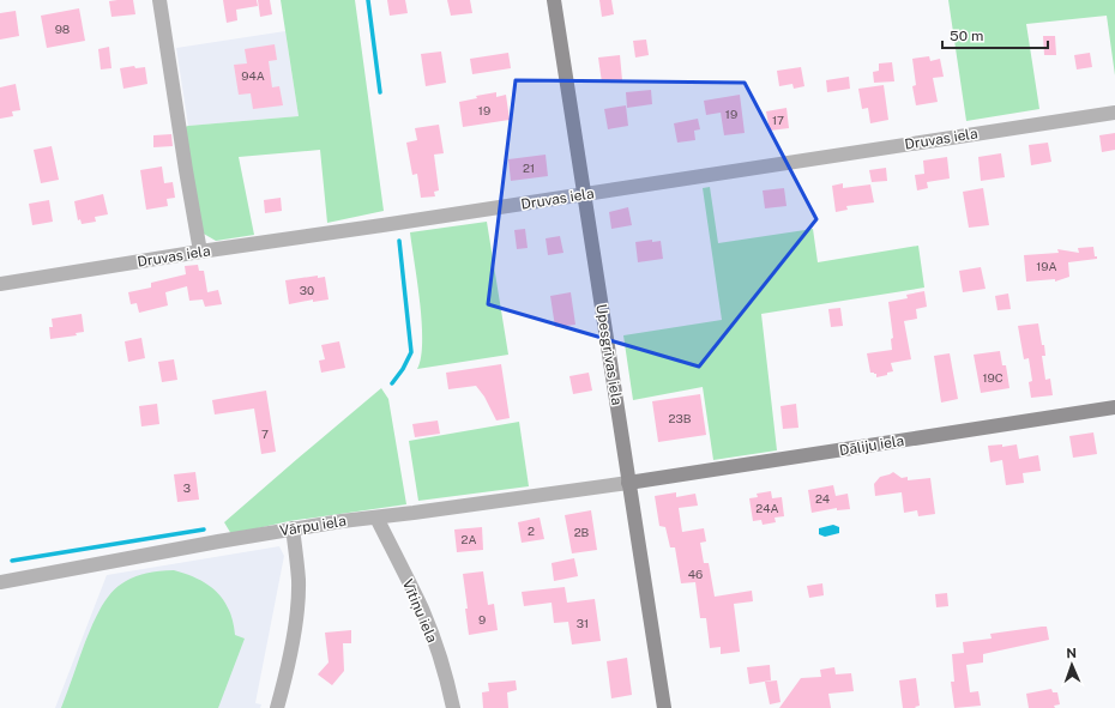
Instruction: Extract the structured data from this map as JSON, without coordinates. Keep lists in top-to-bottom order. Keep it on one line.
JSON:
{"streets":{"street":["Druvas iela","Upesgrīvas iela","Dāliju iela","Vārpu iela","Vītiņu iela"]},"crossings":[["Druvas iela","Upesgrīvas iela"],["Upesgrīvas iela","Dāliju iela"],["Upesgrīvas iela","Vārpu iela"],["Dāliju iela","Vārpu iela"],["Vārpu iela","Vītiņu iela"]],"house_numbers":["98","94A","19","19","17","21","19A","30","19C","23B","7","3","24","24A","2","2B","2A","46","9","31"],"scale_bar":"50 m","north":"top"}
